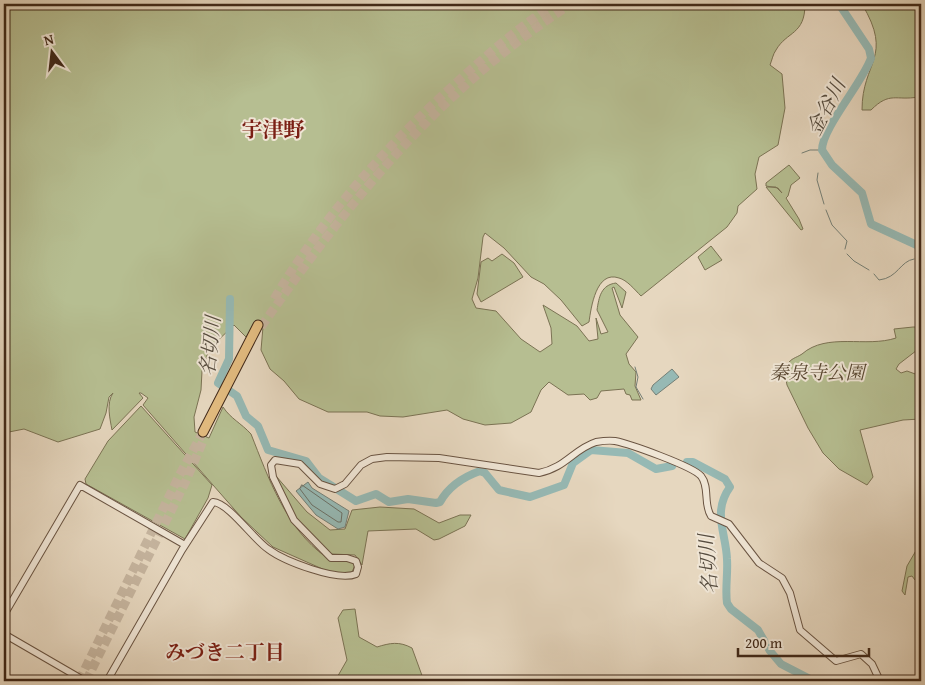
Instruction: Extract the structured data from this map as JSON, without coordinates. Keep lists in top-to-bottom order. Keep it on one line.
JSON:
{"districts":["宇津野","みづき二丁目"],"water":["金谷川","名切川"],"parks":["秦泉寺公園"],"scale_bar":"200 m","north":"top"}
